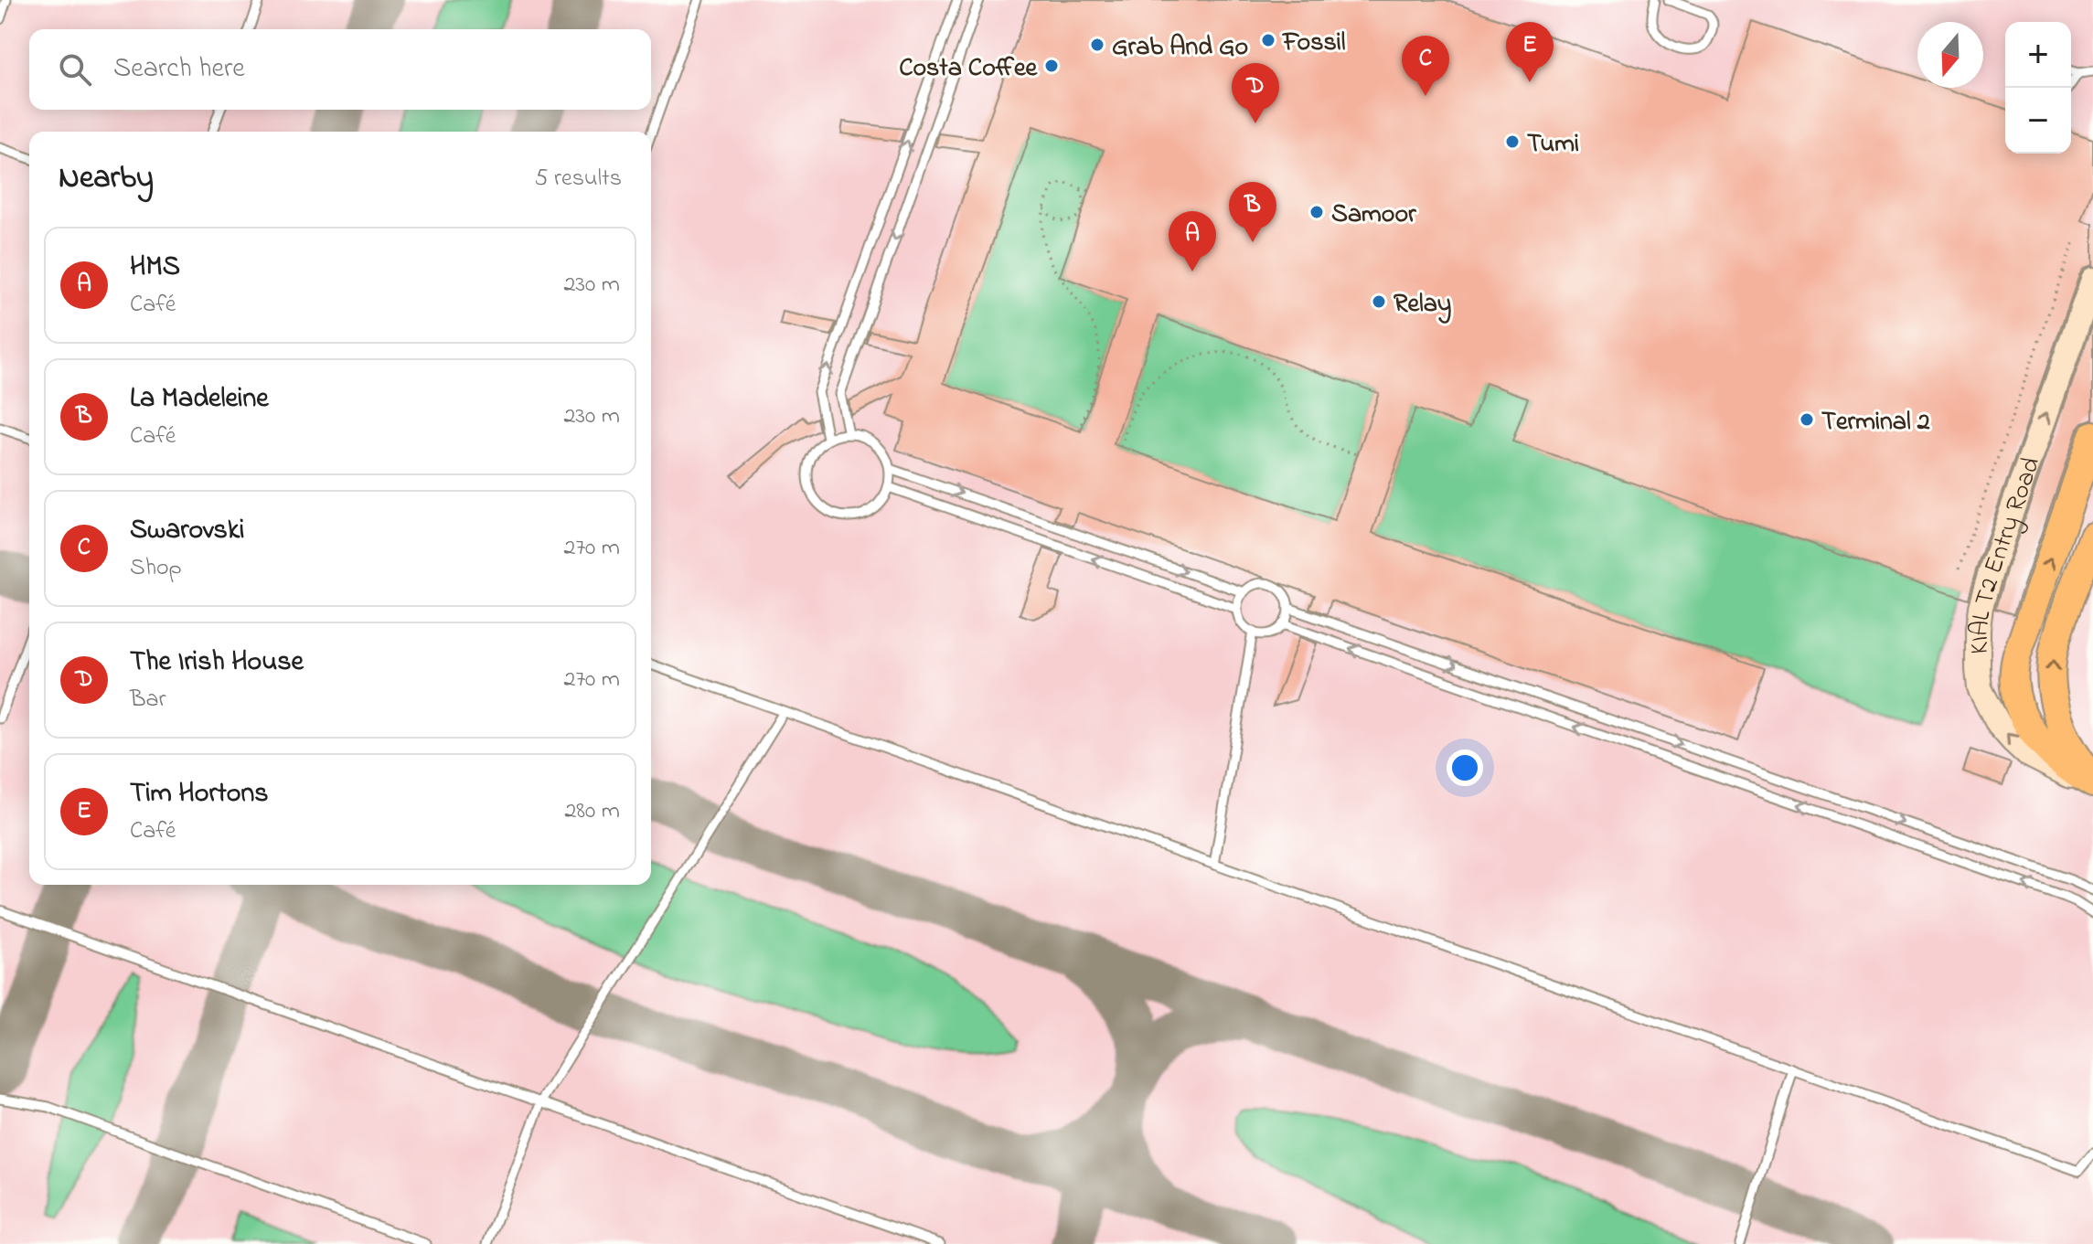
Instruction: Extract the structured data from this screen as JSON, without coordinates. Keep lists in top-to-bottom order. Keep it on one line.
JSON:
{"streets":{"main road":["KIAL T2 Entry Road"]},"one_way":["KIAL T2 Entry Road"],"places":["Fossil","Grab And Go","Costa Coffee","Tumi","Samoor","Relay","Terminal 2"],"north":"bottom","page":{"map_buttons":["+","−"],"pins":["E","C","D","B","A"],"search":"Search here","heading":["Nearby","5 results"],"list":[{"mark":"A","name":"HMS","note":"Café","value":"230 m"},{"mark":"B","name":"La Madeleine","note":"Café","value":"230 m"},{"mark":"C","name":"Swarovski","note":"Shop","value":"270 m"},{"mark":"D","name":"The Irish House","note":"Bar","value":"270 m"},{"mark":"E","name":"Tim Hortons","note":"Café","value":"280 m"}]}}
